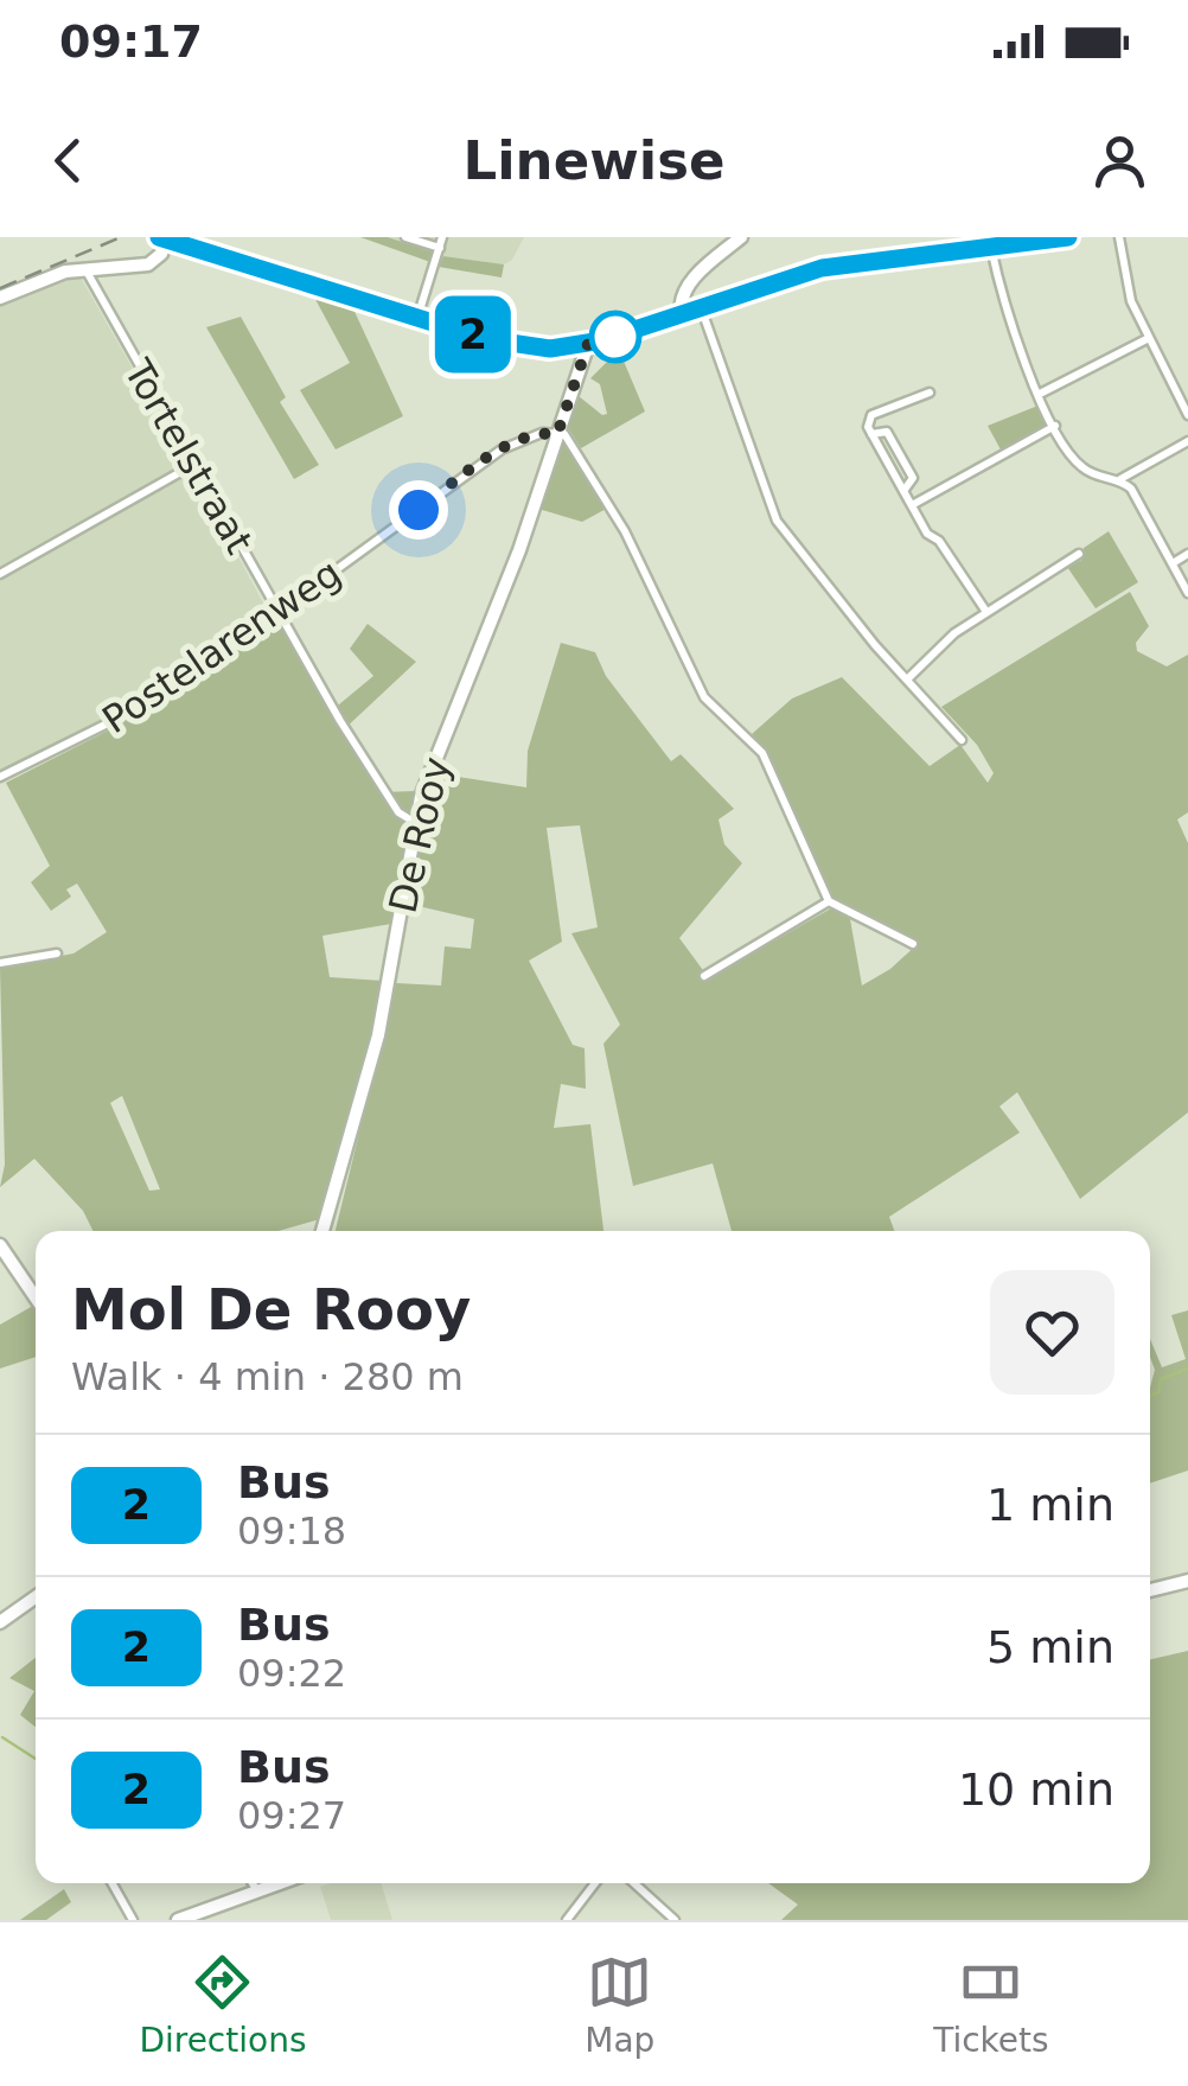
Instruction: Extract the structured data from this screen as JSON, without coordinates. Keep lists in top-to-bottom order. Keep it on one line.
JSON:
{"streets":{"street":["Tortelstraat","Postelarenweg","De Rooy"]},"crossings":[["Tortelstraat","Postelarenweg"],["Tortelstraat","De Rooy"],["Postelarenweg","De Rooy"]],"lines":["bus line 2"],"page":{"status":"09:17","header":"Linewise","on_map":"2","heading":["Mol De Rooy","Walk · 4 min · 280 m"],"list":[{"mark":"2","name":"Bus","note":"09:18","value":"1 min"},{"mark":"2","name":"Bus","note":"09:22","value":"5 min"},{"mark":"2","name":"Bus","note":"09:27","value":"10 min"}],"tabs":["Directions","Map","Tickets"]}}
